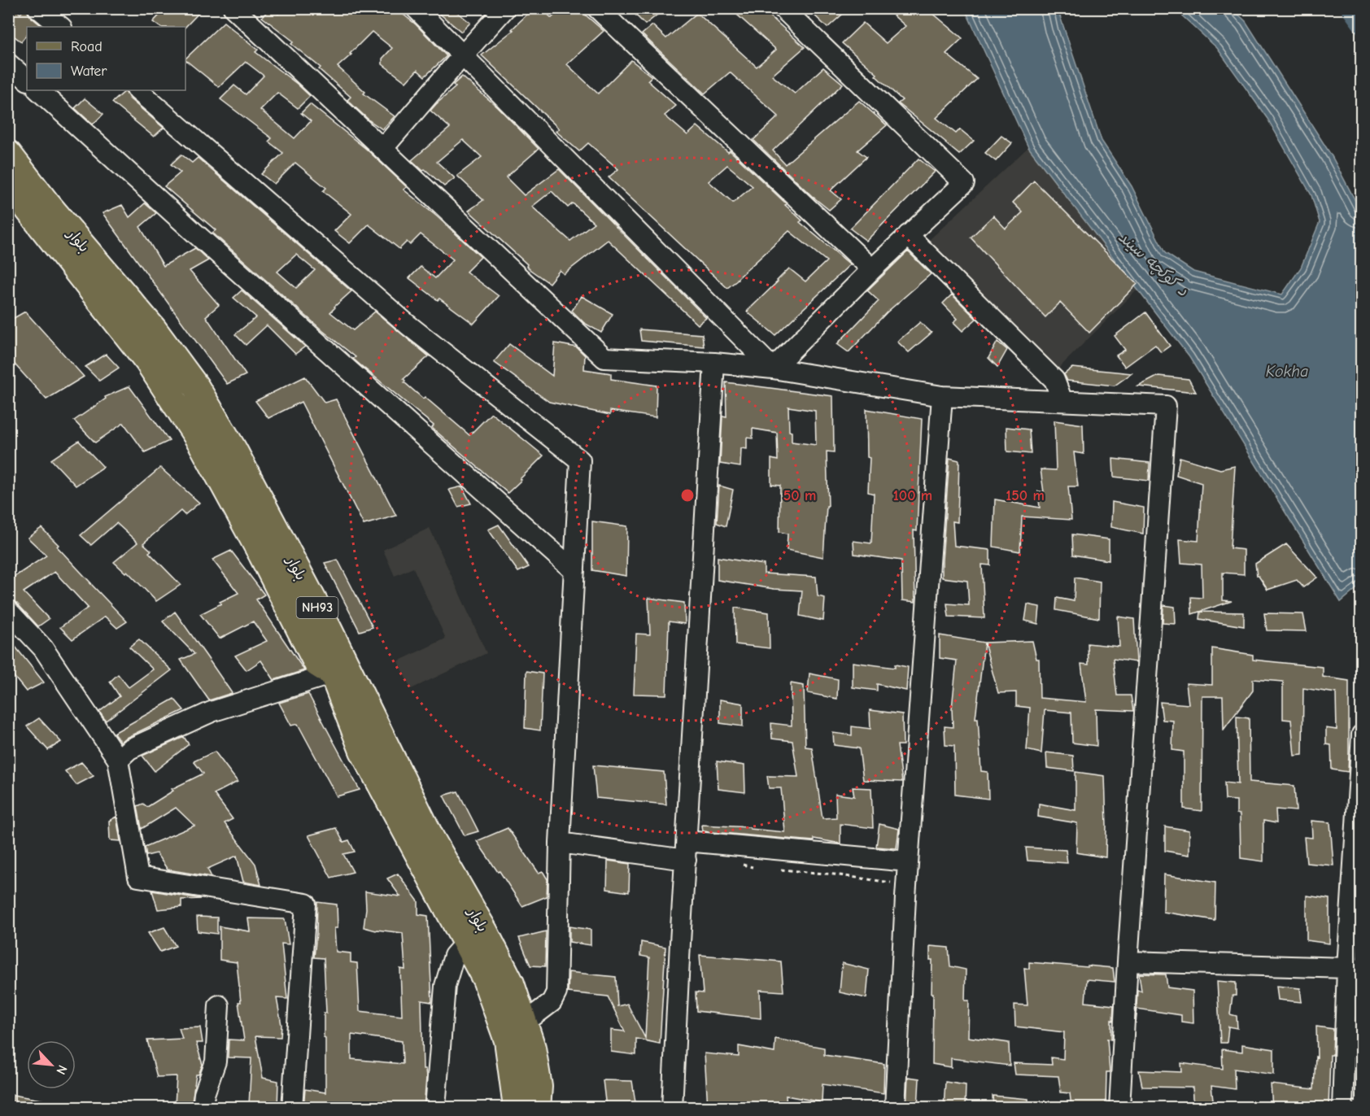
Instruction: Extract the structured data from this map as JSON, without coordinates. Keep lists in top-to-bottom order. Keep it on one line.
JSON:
{"streets":{"main road":["بلوار","NH93"]},"water":["د کوکچه سیند","Kokha"],"legend":["Road","Water"],"north":"bottom right","rings":["50 m","100 m","150 m"]}
